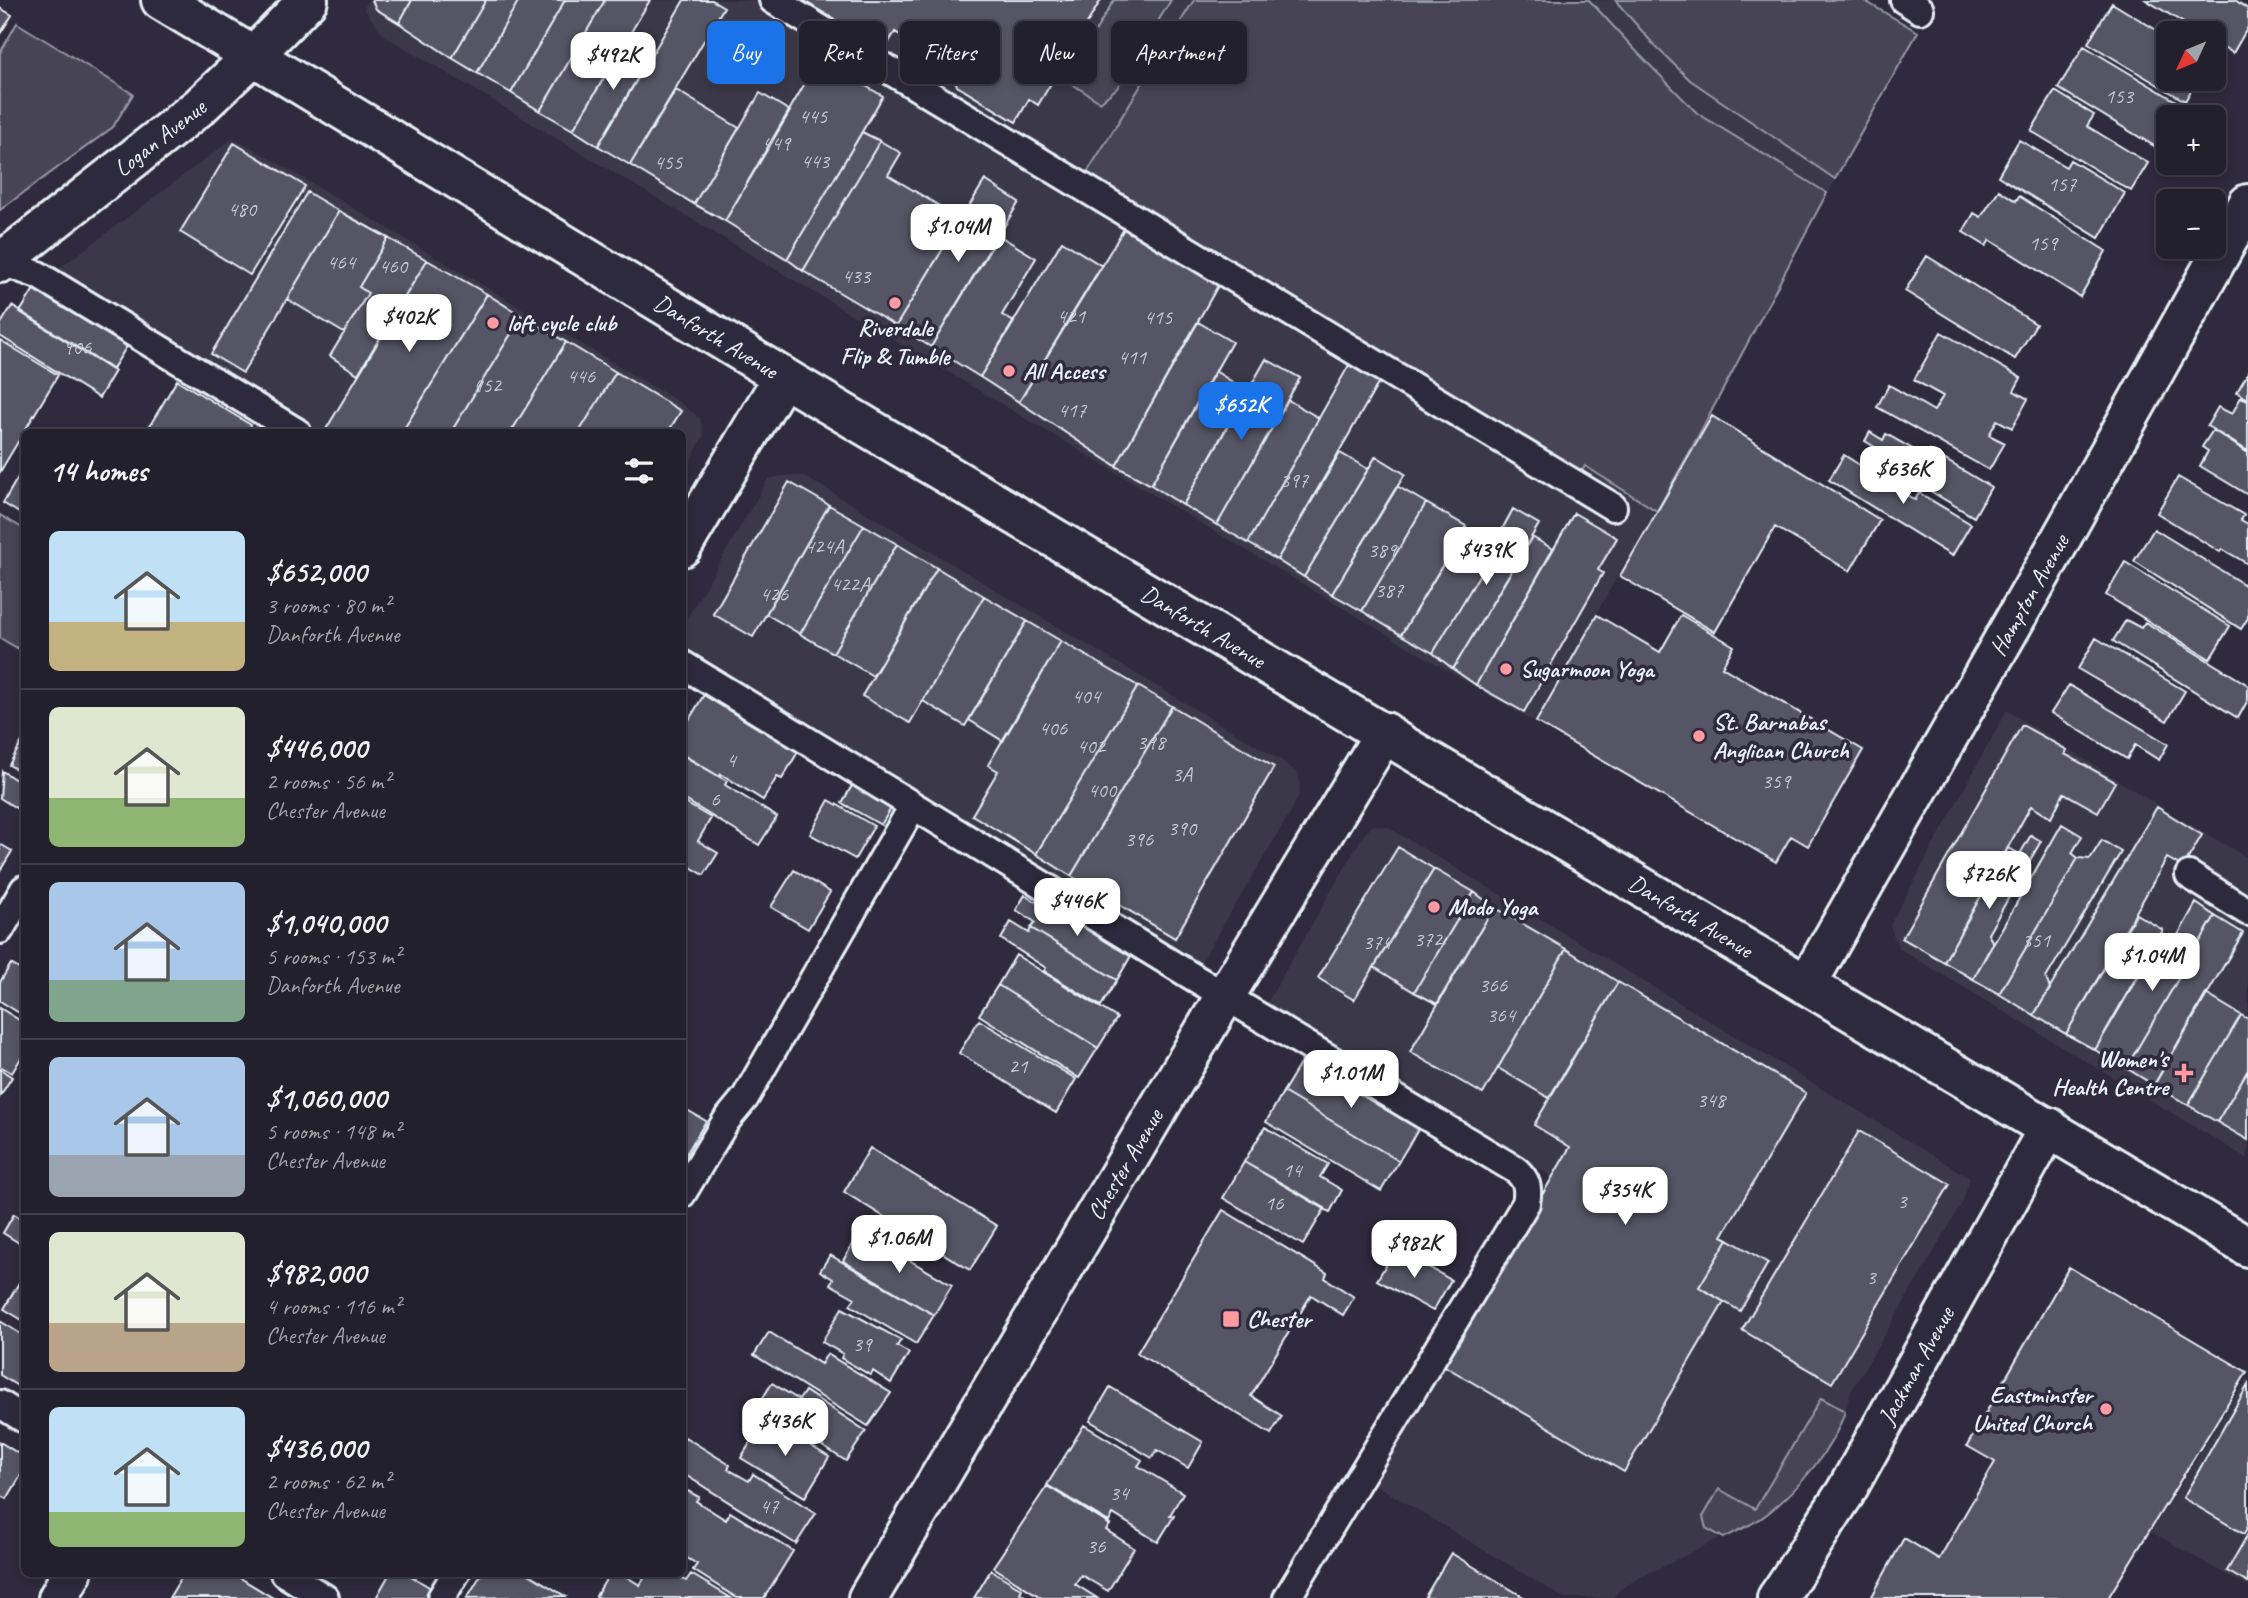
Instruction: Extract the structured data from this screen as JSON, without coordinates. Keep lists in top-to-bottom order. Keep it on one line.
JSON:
{"streets":{"street":["Logan Avenue","Danforth Avenue","Hampton Avenue","Chester Avenue","Jackman Avenue"]},"crossings":[["Logan Avenue","Danforth Avenue"],["Danforth Avenue","Hampton Avenue"],["Danforth Avenue","Chester Avenue"],["Danforth Avenue","Jackman Avenue"]],"places":{"other":["Riverdale Flip & Tumble","loft cycle club","All Access","Sugarmoon Yoga","St. Barnabas Anglican Church","Modo Yoga","Eastminster United Church"],"health":["Women's Health Centre"],"transit":["Chester"]},"house_numbers":["153","445","449","443","455","157","480","159","464","460","433","421","415","906","411","446","452","417","397","424A","389","422A","387","426","404","406","398","402","4","3A","359","400","6","390","396","372","351","374","366","364","21","348","14","3","16","3","39","34","47","36"],"north":"bottom left","page":{"map_buttons":["+","−"],"chip":["Buy","Rent","Filters","New","Apartment"],"price":["$492K","$1.04M","$402K","$652K","$636K","$439K","$726K","$446K","$1.04M","$1.01M","$354K","$1.06M","$982K","$436K"],"heading":"14 homes","list":[{"name":"$652,000","note":"3 rooms · 80 m² · Danforth Avenue"},{"name":"$446,000","note":"2 rooms · 56 m² · Chester Avenue"},{"name":"$1,040,000","note":"5 rooms · 153 m² · Danforth Avenue"},{"name":"$1,060,000","note":"5 rooms · 148 m² · Chester Avenue"},{"name":"$982,000","note":"4 rooms · 116 m² · Chester Avenue"},{"name":"$436,000","note":"2 rooms · 62 m² · Chester Avenue"}]}}
